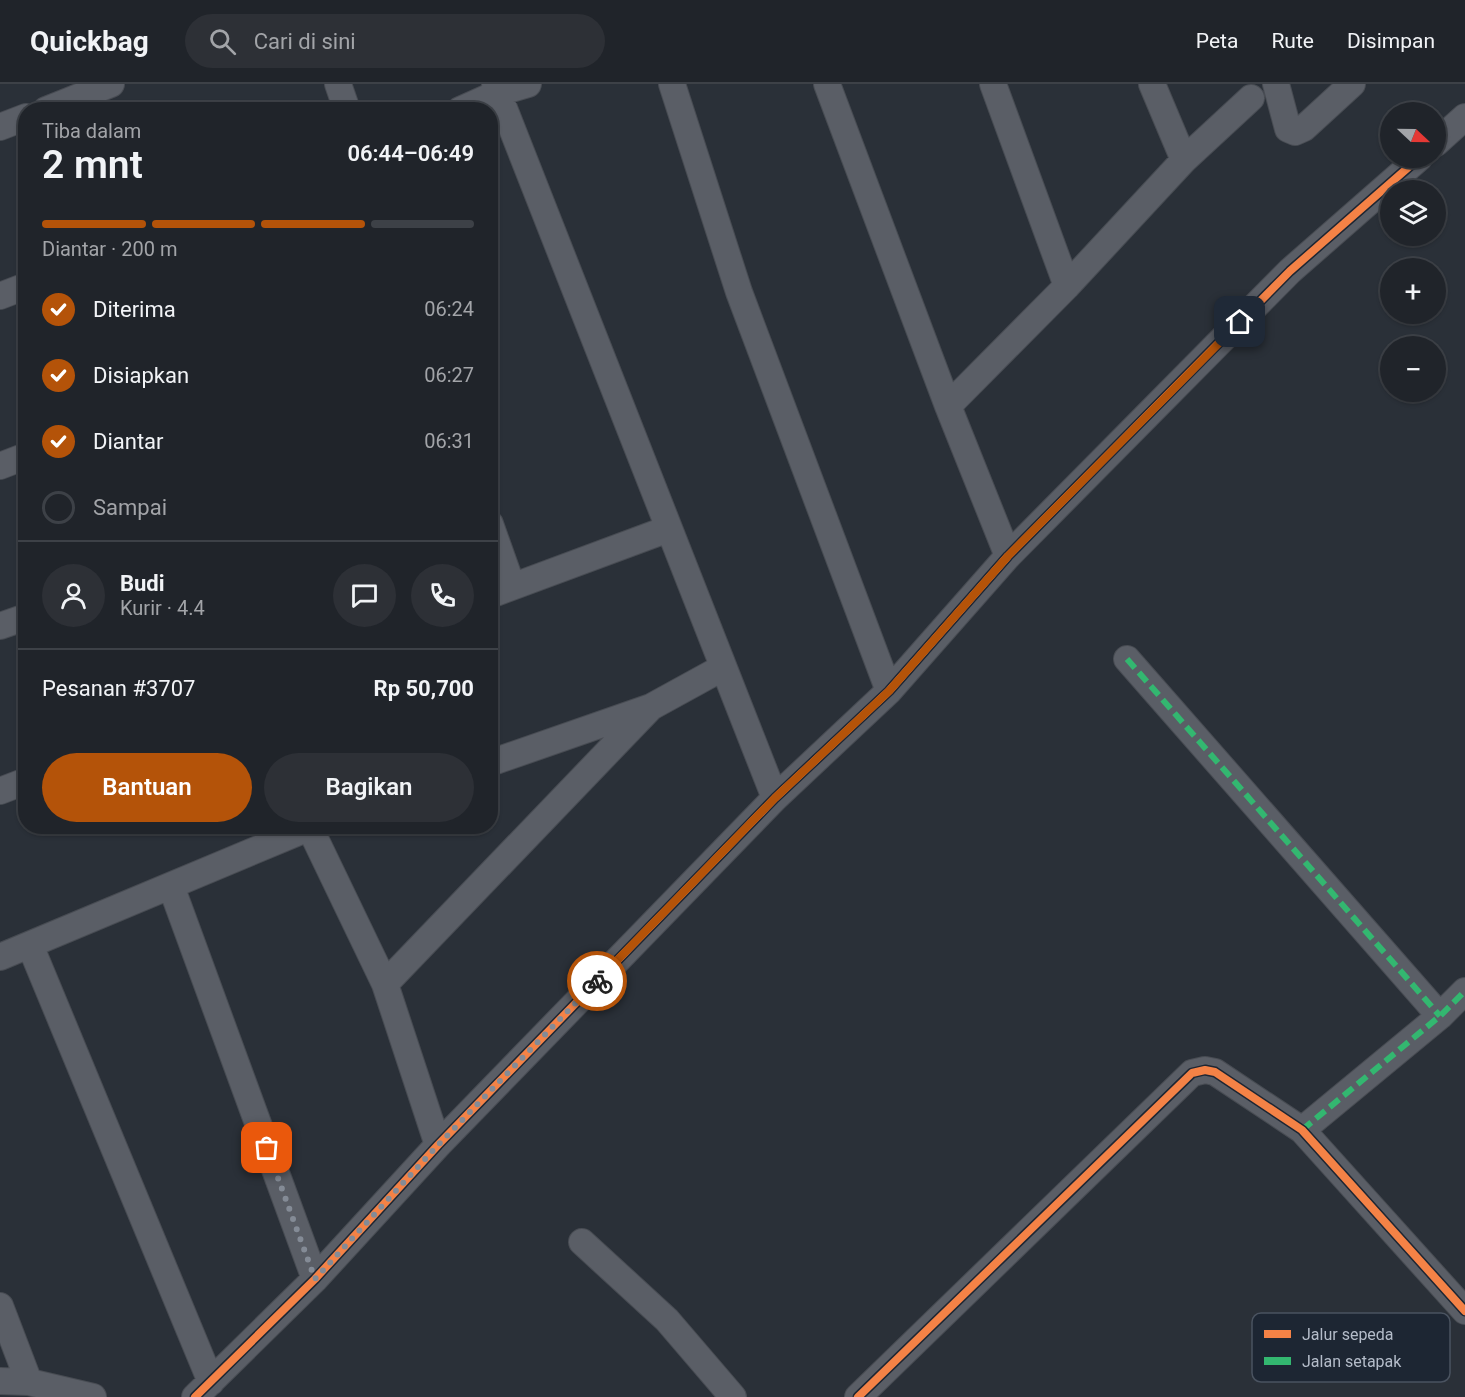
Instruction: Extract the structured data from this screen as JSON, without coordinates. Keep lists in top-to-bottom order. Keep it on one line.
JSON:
{"legend":["Jalur sepeda","Jalan setapak"],"north":"right","page":{"header":"Quickbag","search":"Cari di sini","nav":["Peta","Rute","Disimpan"],"map_buttons":["+","−"],"heading":["2 mnt","Tiba dalam","06:44–06:49"],"panel":["Budi","Kurir · 4.4","Pesanan #3707","Rp 50,700"],"bar":"Diantar · 200 m","list":[["Diterima","06:24"],["Disiapkan","06:27"],["Diantar","06:31"],"Sampai"],"buttons":["Bantuan","Bagikan"]}}
